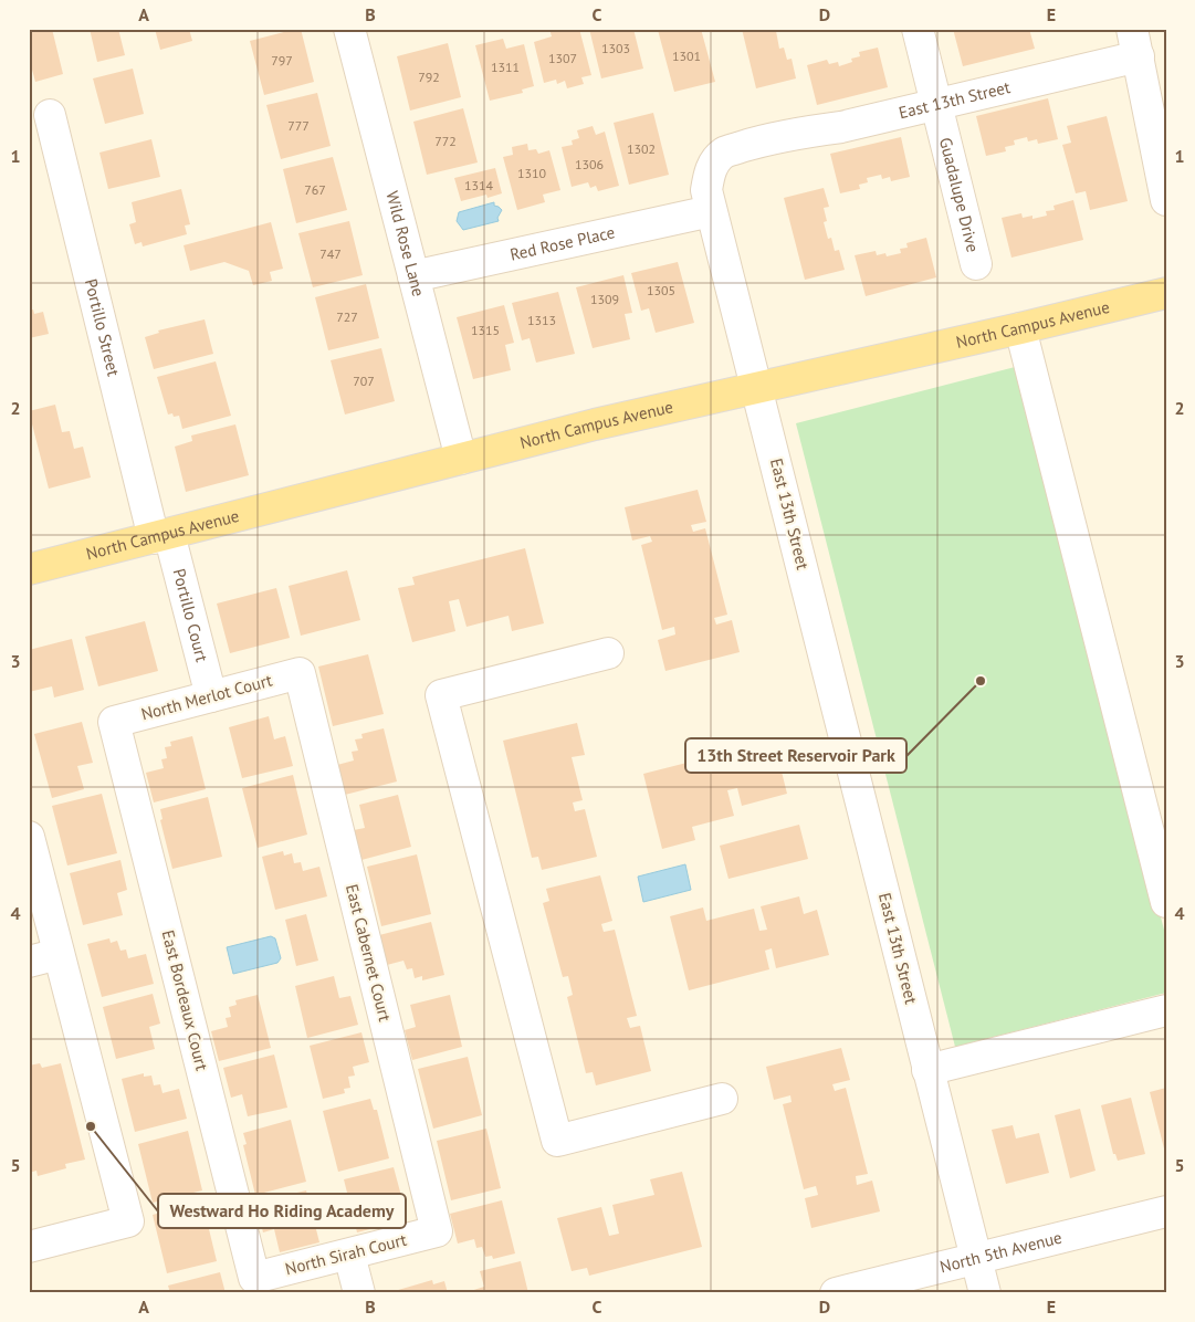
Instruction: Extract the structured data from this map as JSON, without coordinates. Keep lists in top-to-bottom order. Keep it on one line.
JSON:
{"streets":{"main road":["North Campus Avenue"],"street":["East 13th Street","Guadalupe Drive","Red Rose Place","Wild Rose Lane","Portillo Street","Portillo Court","North Merlot Court","East Cabernet Court","East Bordeaux Court","North 5th Avenue","North Sirah Court"]},"crossings":[["East 13th Street","Guadalupe Drive"],["East 13th Street","Red Rose Place"],["East 13th Street","North Campus Avenue"],["East 13th Street","North 5th Avenue"],["Red Rose Place","Wild Rose Lane"],["Wild Rose Lane","North Campus Avenue"],["North Campus Avenue","Portillo Street"],["North Campus Avenue","Portillo Court"],["Portillo Street","Portillo Court"],["Portillo Court","North Merlot Court"],["North Merlot Court","East Cabernet Court"],["North Merlot Court","East Bordeaux Court"],["East Cabernet Court","North Sirah Court"],["East Bordeaux Court","North Sirah Court"]],"places":["13th Street Reservoir Park","Westward Ho Riding Academy"],"house_numbers":["1303","1301","1307","797","1311","792","777","772","1302","1306","1310","1314","767","747","1305","1309","727","1313","1315","707"],"grid":{"columns":["A","B","C","D","E"],"rows":["1","2","3","4","5"]}}
